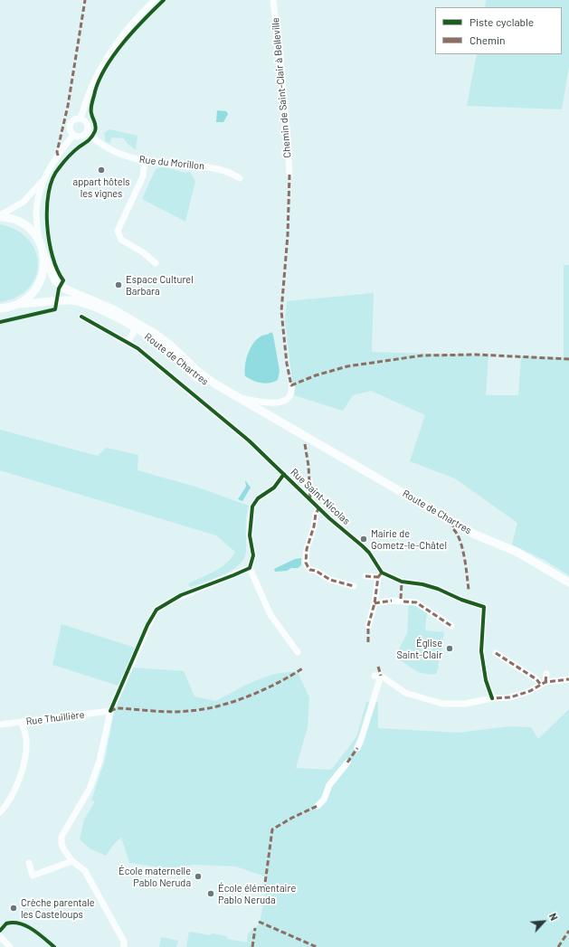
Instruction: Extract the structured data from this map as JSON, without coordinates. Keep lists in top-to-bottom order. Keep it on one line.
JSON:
{"streets":{"main road":["Route de Chartres"],"street":["Chemin de Saint-Clair à Belleville","Rue du Morillon","Rue Saint-Nicolas","Rue Thuillière"]},"places":["appart hôtels les vignes","Espace Culturel Barbara","Mairie de Gometz-le-Châtel","Église Saint-Clair","École maternelle Pablo Neruda","École élémentaire Pablo Neruda","Crèche parentale les Casteloups"],"legend":["Piste cyclable","Chemin"],"north":"top right"}
